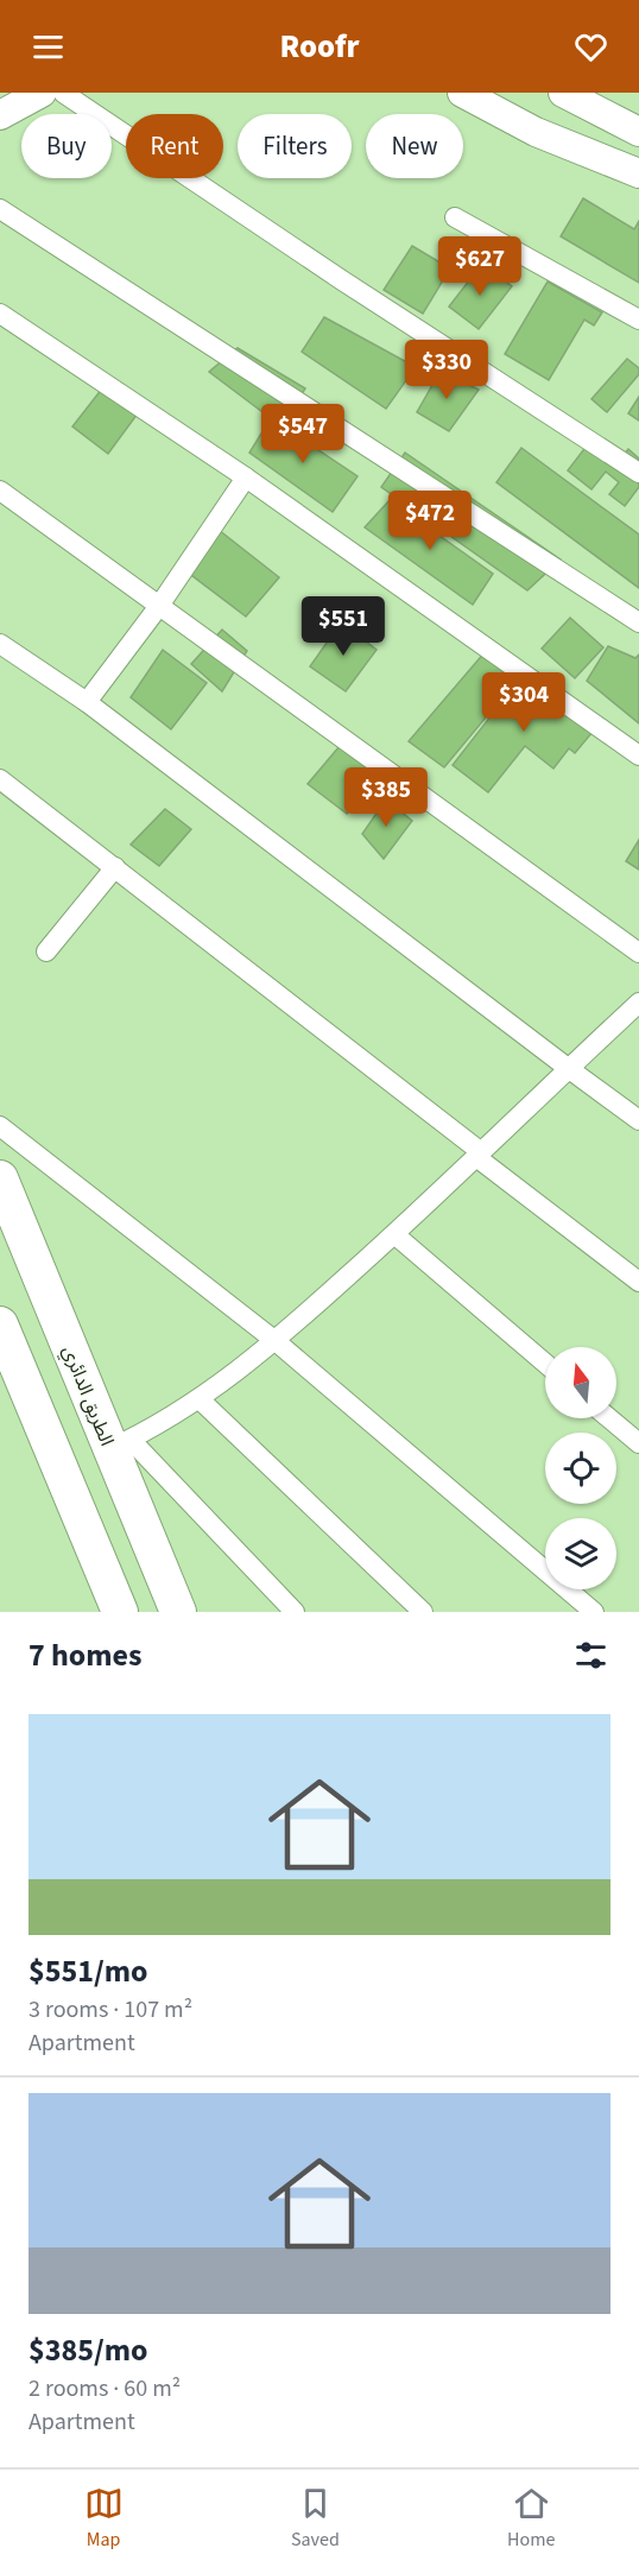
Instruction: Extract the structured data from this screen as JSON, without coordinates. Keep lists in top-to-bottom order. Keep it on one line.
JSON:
{"streets":{"highway":["الطريق الدائري"]},"north":"top","page":{"header":"Roofr","chip":["Buy","Rent","Filters","New"],"price":["$627","$330","$547","$472","$551","$304","$385"],"heading":"7 homes","list":[{"name":"$551/mo","note":"3 rooms · 107 m² · Apartment"},{"name":"$385/mo","note":"2 rooms · 60 m² · Apartment"}],"tabs":["Map","Saved","Home"]}}
